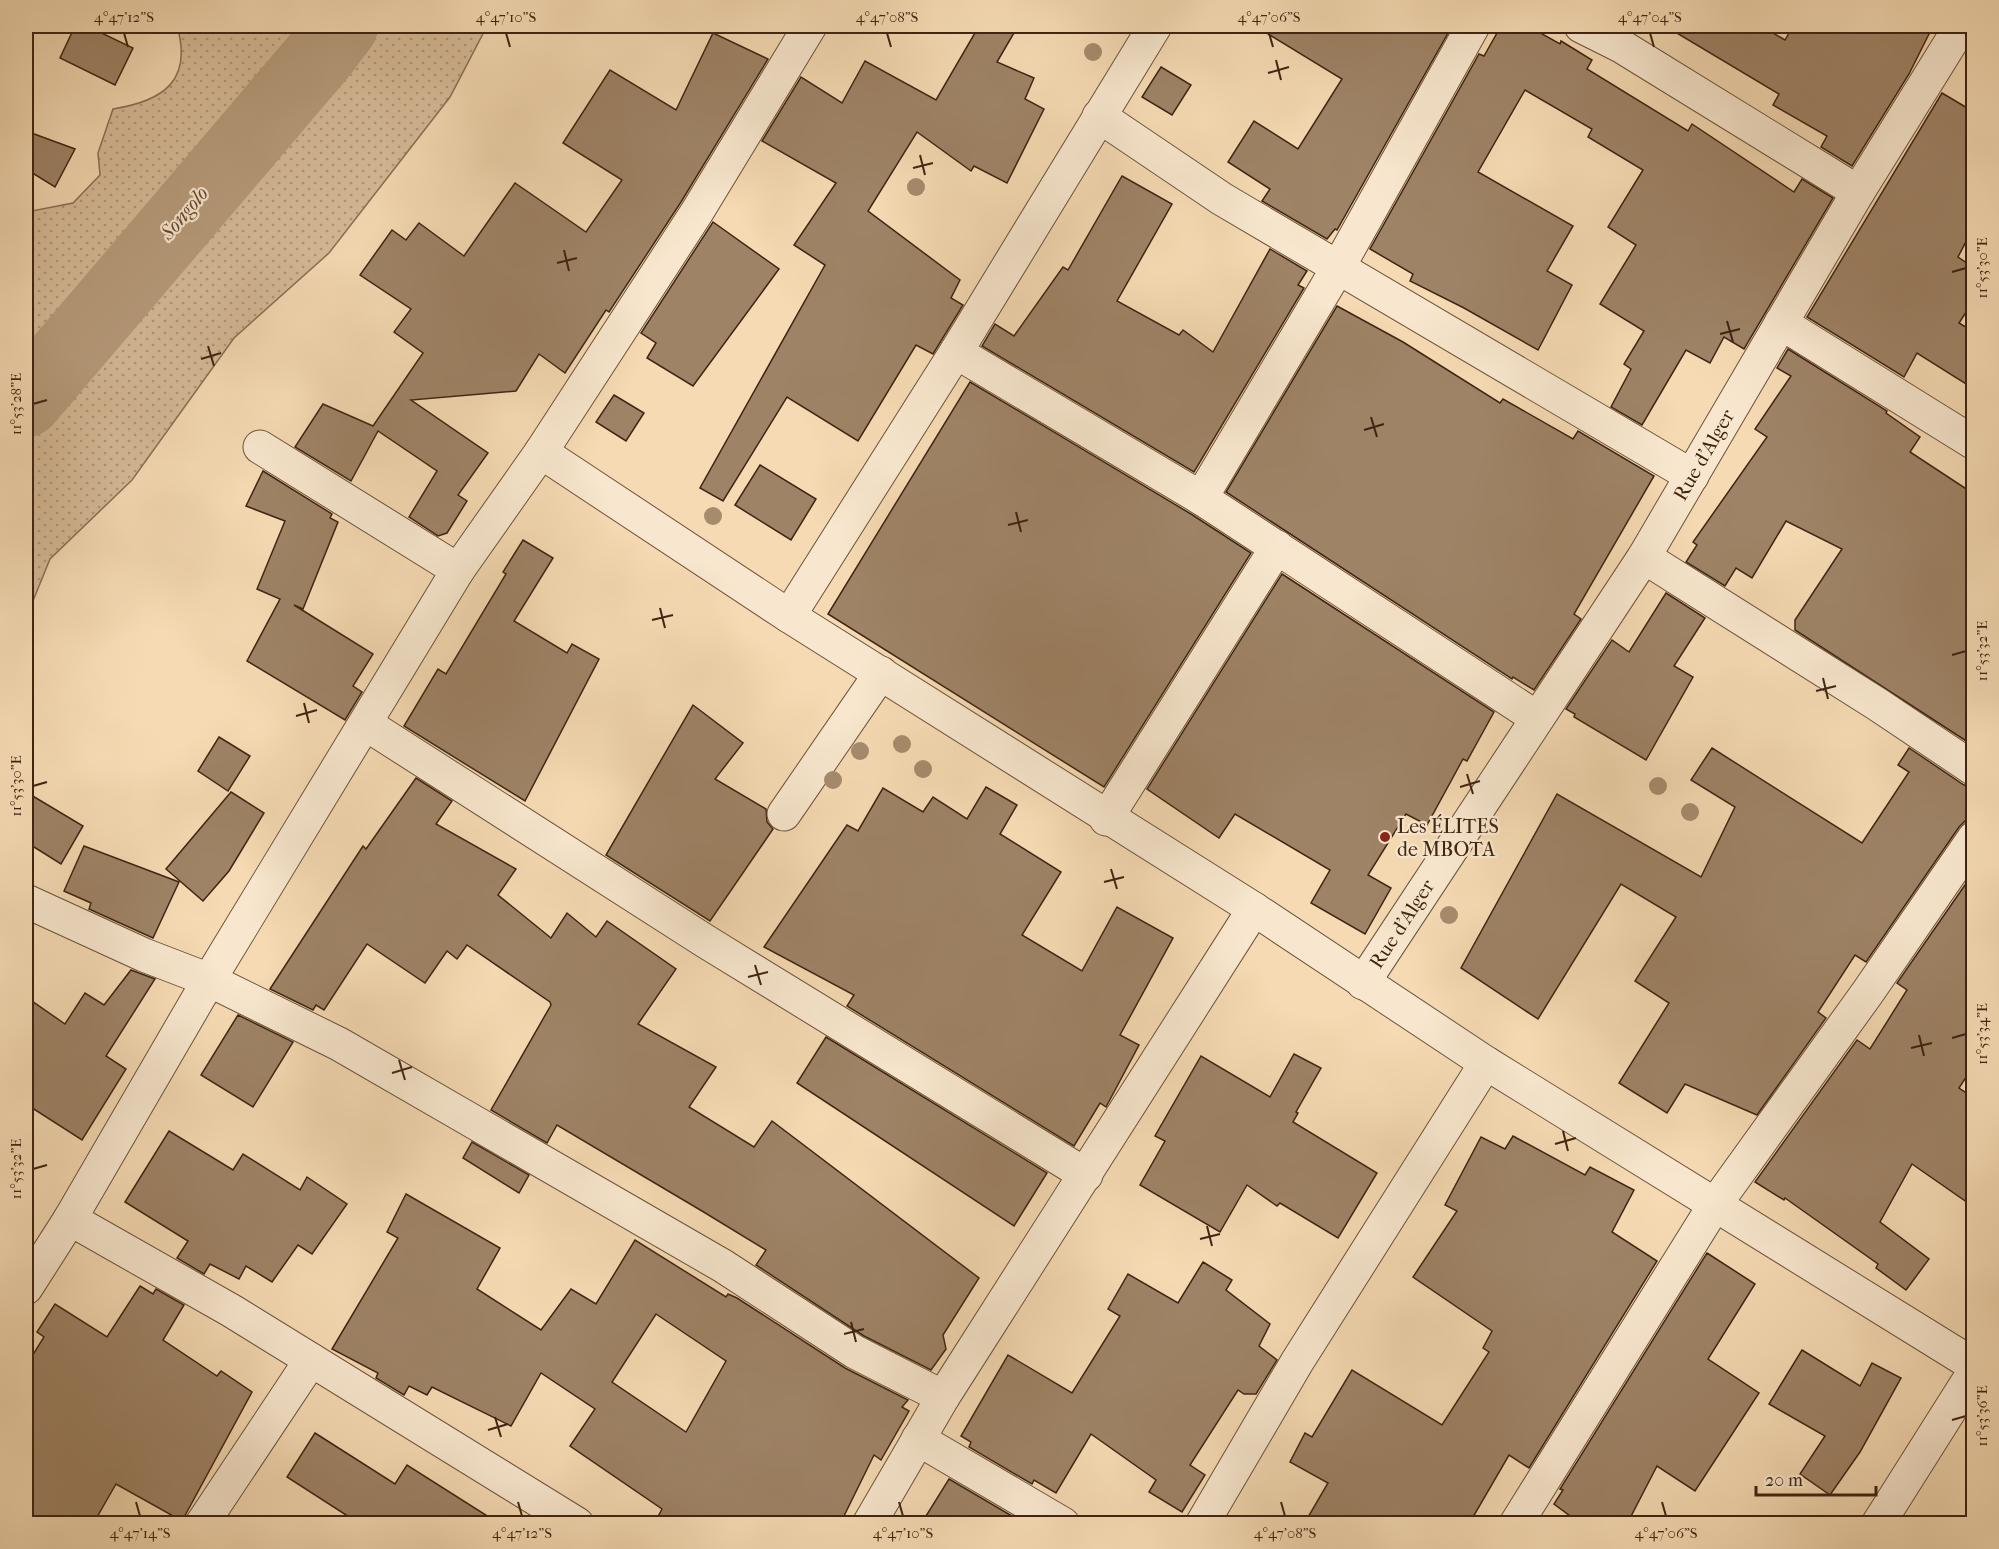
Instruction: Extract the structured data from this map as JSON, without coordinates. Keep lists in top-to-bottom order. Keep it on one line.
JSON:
{"streets":{"street":["Rue d'Alger"]},"water":["Songolo"],"places":["Les ÉLITES de MBOTA"],"scale_bar":"20 m","coordinates":["4°47'12\"S","4°47'10\"S","4°47'08\"S","4°47'06\"S","4°47'04\"S","11°53'30\"E","11°53'28\"E","11°53'32\"E","11°53'34\"E","11°53'36\"E","4°47'14\"S"]}
